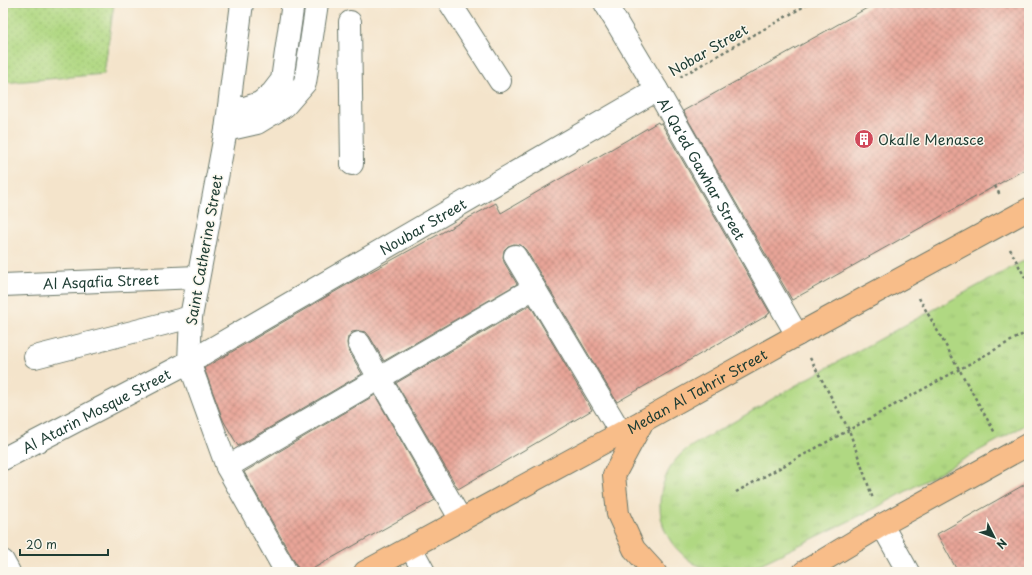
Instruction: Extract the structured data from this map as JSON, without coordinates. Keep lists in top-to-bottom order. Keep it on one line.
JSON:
{"streets":{"main road":["Medan Al Tahrir Street"],"street":["Al Qa'ed Gawhar Street","Noubar Street","Saint Catherine Street","Al Asqafia Street","Al Atarin Mosque Street"],"path":["Nobar Street"]},"crossings":[["Nobar Street","Al Qa'ed Gawhar Street"],["Nobar Street","Noubar Street"],["Al Qa'ed Gawhar Street","Noubar Street"],["Al Qa'ed Gawhar Street","Medan Al Tahrir Street"],["Noubar Street","Saint Catherine Street"],["Noubar Street","Al Atarin Mosque Street"],["Saint Catherine Street","Al Asqafia Street"],["Saint Catherine Street","Al Atarin Mosque Street"]],"places":{"building":["Okalle Menasce"]},"scale_bar":"20 m","north":"bottom right"}
